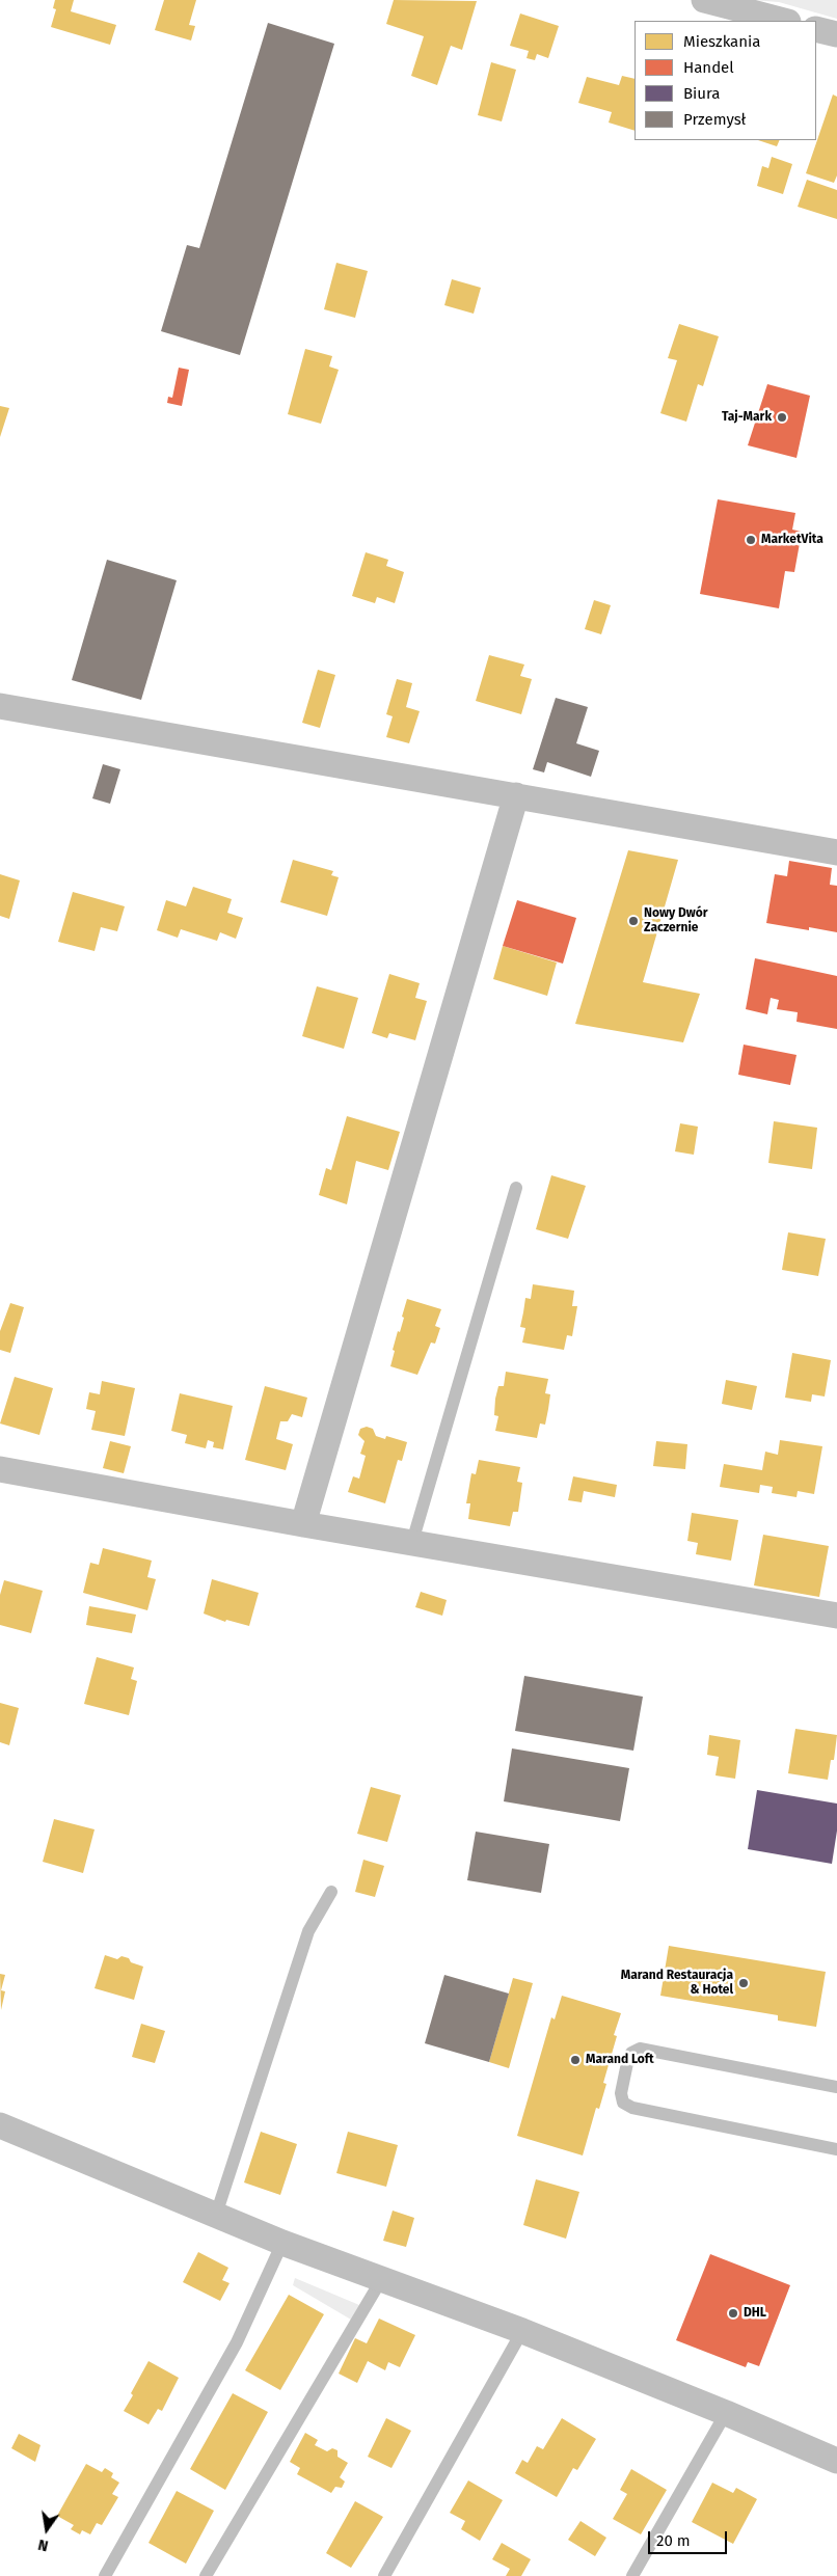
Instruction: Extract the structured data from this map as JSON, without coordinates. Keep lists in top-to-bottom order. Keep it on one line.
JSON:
{"places":["Taj-Mark","MarketVita","Nowy Dwór Zaczernie","Marand Restauracja & Hotel","Marand Loft","DHL"],"legend":["Mieszkania","Handel","Biura","Przemysł"],"scale_bar":"20 m","north":"bottom"}
